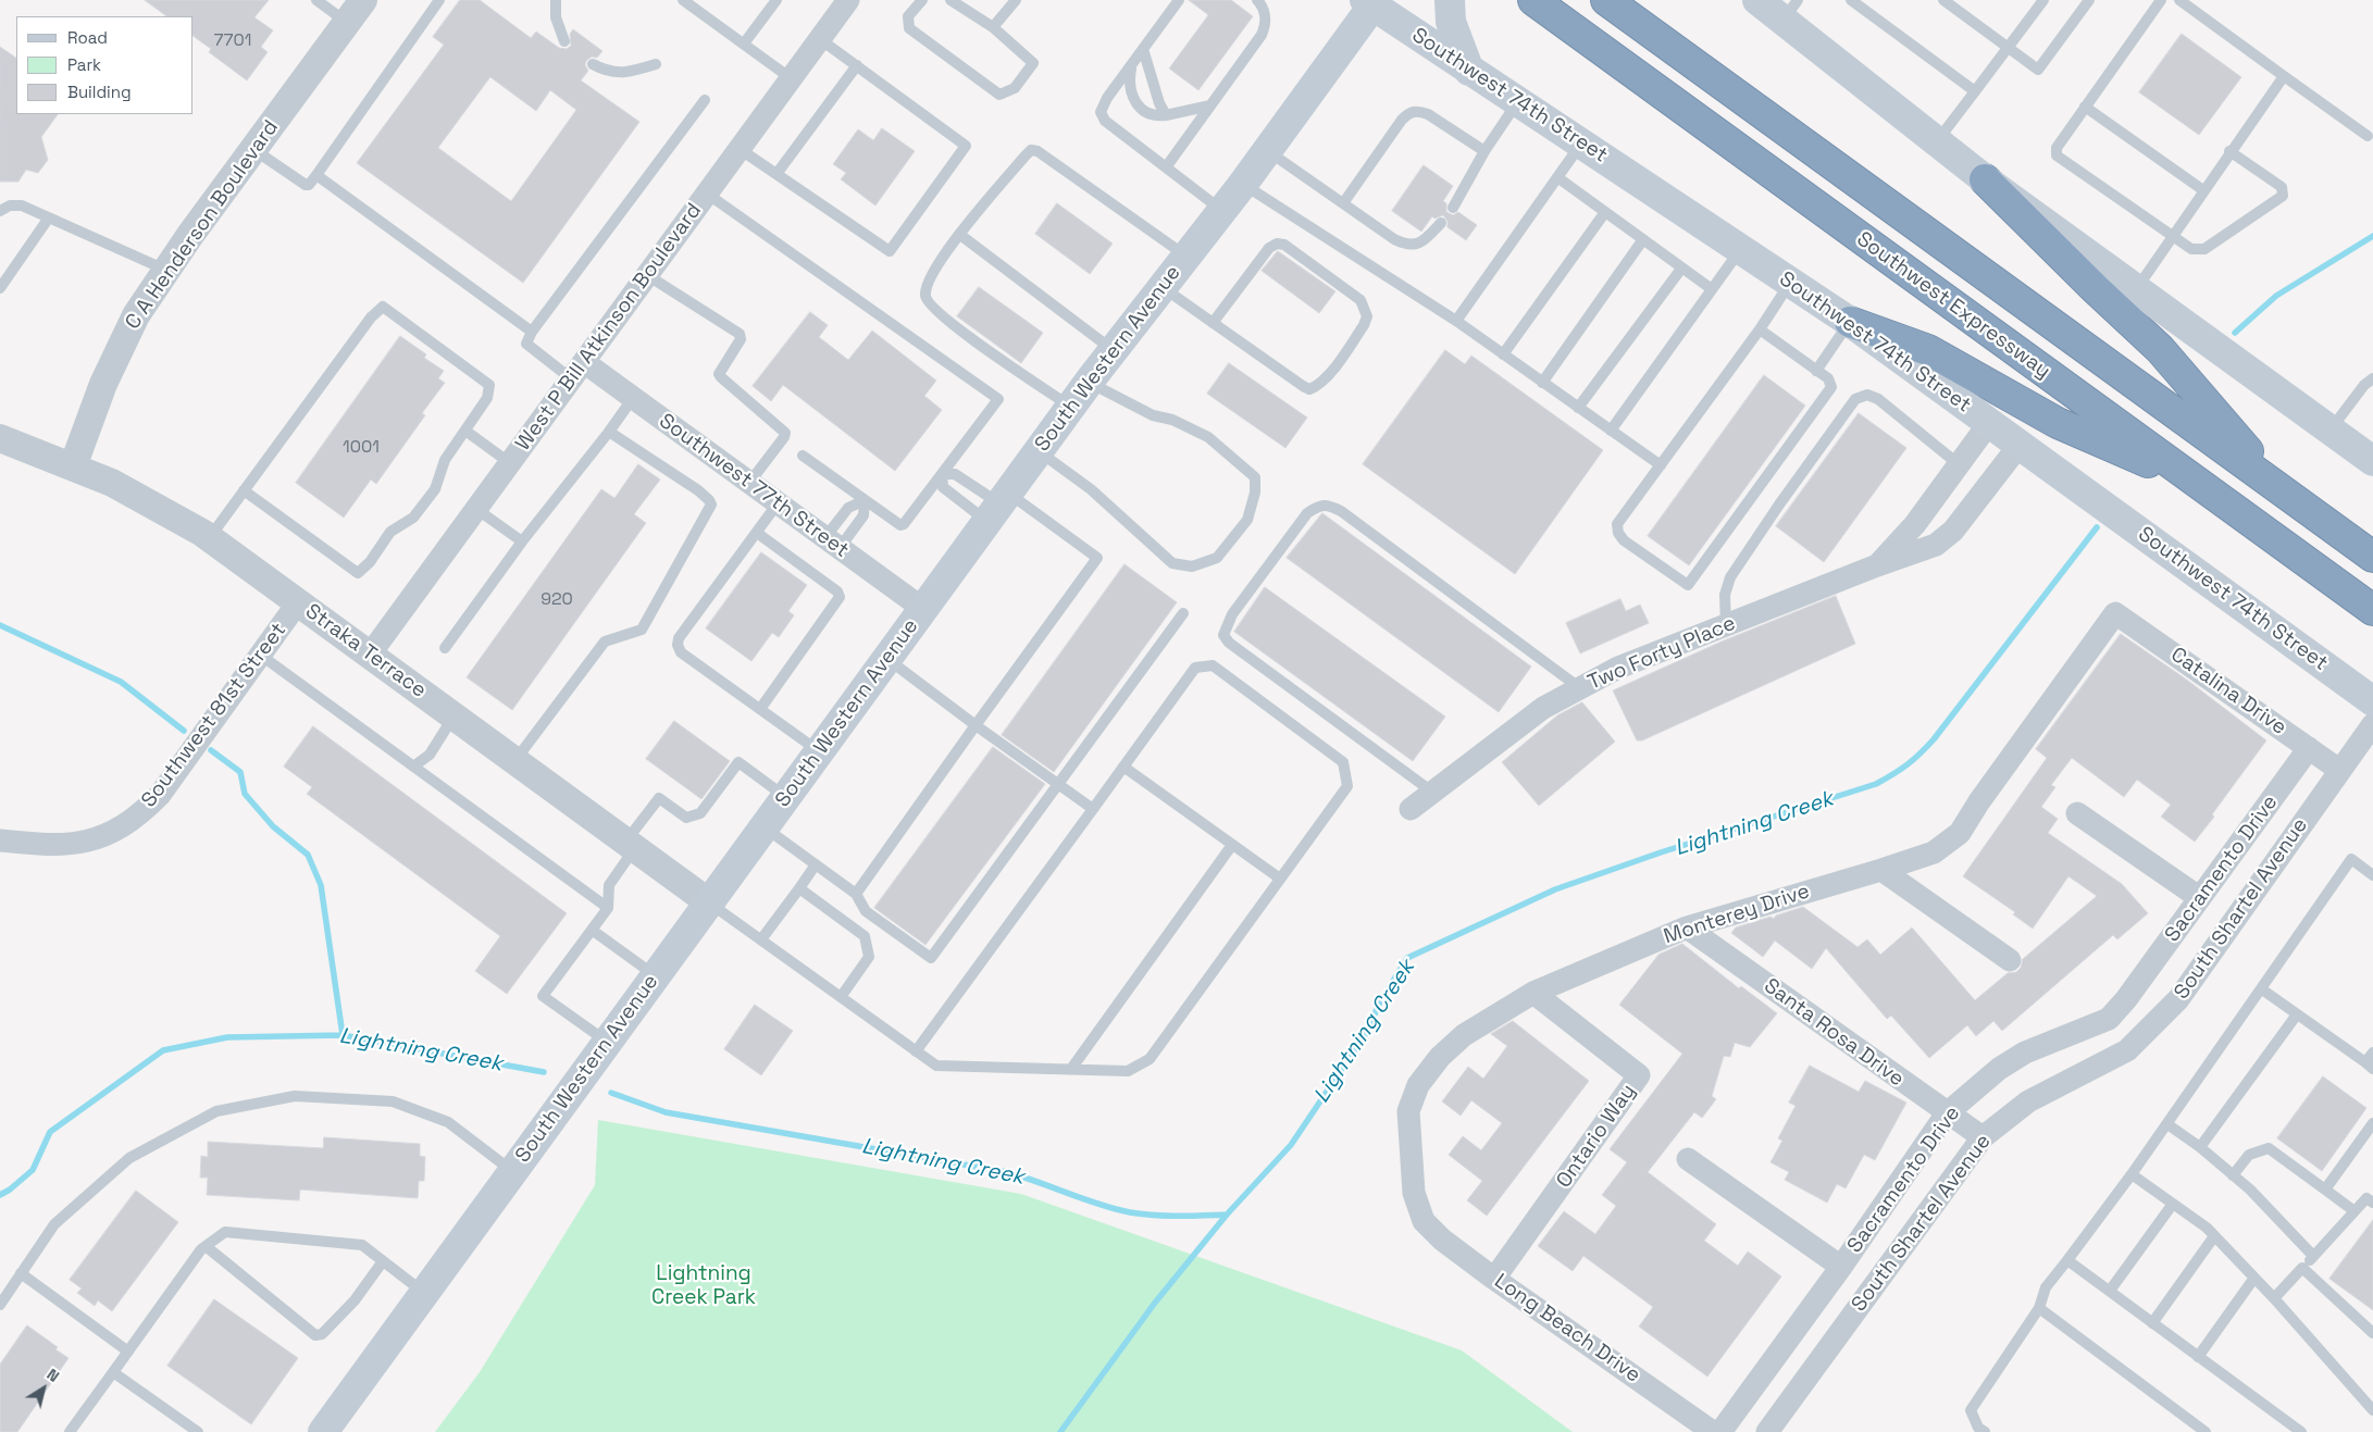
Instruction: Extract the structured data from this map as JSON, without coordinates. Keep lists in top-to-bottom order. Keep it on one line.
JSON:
{"streets":{"highway":["Southwest Expressway"],"main road":["Southwest 74th Street","South Western Avenue"],"street":["C A Henderson Boulevard","West P Bill Atkinson Boulevard","Southwest 77th Street","Straka Terrace","Two Forty Place","Catalina Drive","Southwest 81st Street","Sacramento Drive","South Shartel Avenue","Monterey Drive","Santa Rosa Drive","Ontario Way","Long Beach Drive"]},"crossings":[["Southwest 74th Street","South Western Avenue"],["Southwest 74th Street","Two Forty Place"],["C A Henderson Boulevard","Straka Terrace"],["West P Bill Atkinson Boulevard","Southwest 77th Street"],["West P Bill Atkinson Boulevard","Straka Terrace"],["South Western Avenue","Southwest 77th Street"],["South Western Avenue","Straka Terrace"],["Straka Terrace","Southwest 81st Street"],["Catalina Drive","Sacramento Drive"],["Catalina Drive","South Shartel Avenue"],["Catalina Drive","Monterey Drive"],["Sacramento Drive","Santa Rosa Drive"],["South Shartel Avenue","Santa Rosa Drive"],["Monterey Drive","Santa Rosa Drive"],["Monterey Drive","Ontario Way"],["Monterey Drive","Long Beach Drive"],["Ontario Way","Long Beach Drive"]],"water":["Lightning Creek"],"parks":["Lightning Creek Park"],"house_numbers":["7701","1001","920"],"legend":["Road","Park","Building"],"north":"top right"}
